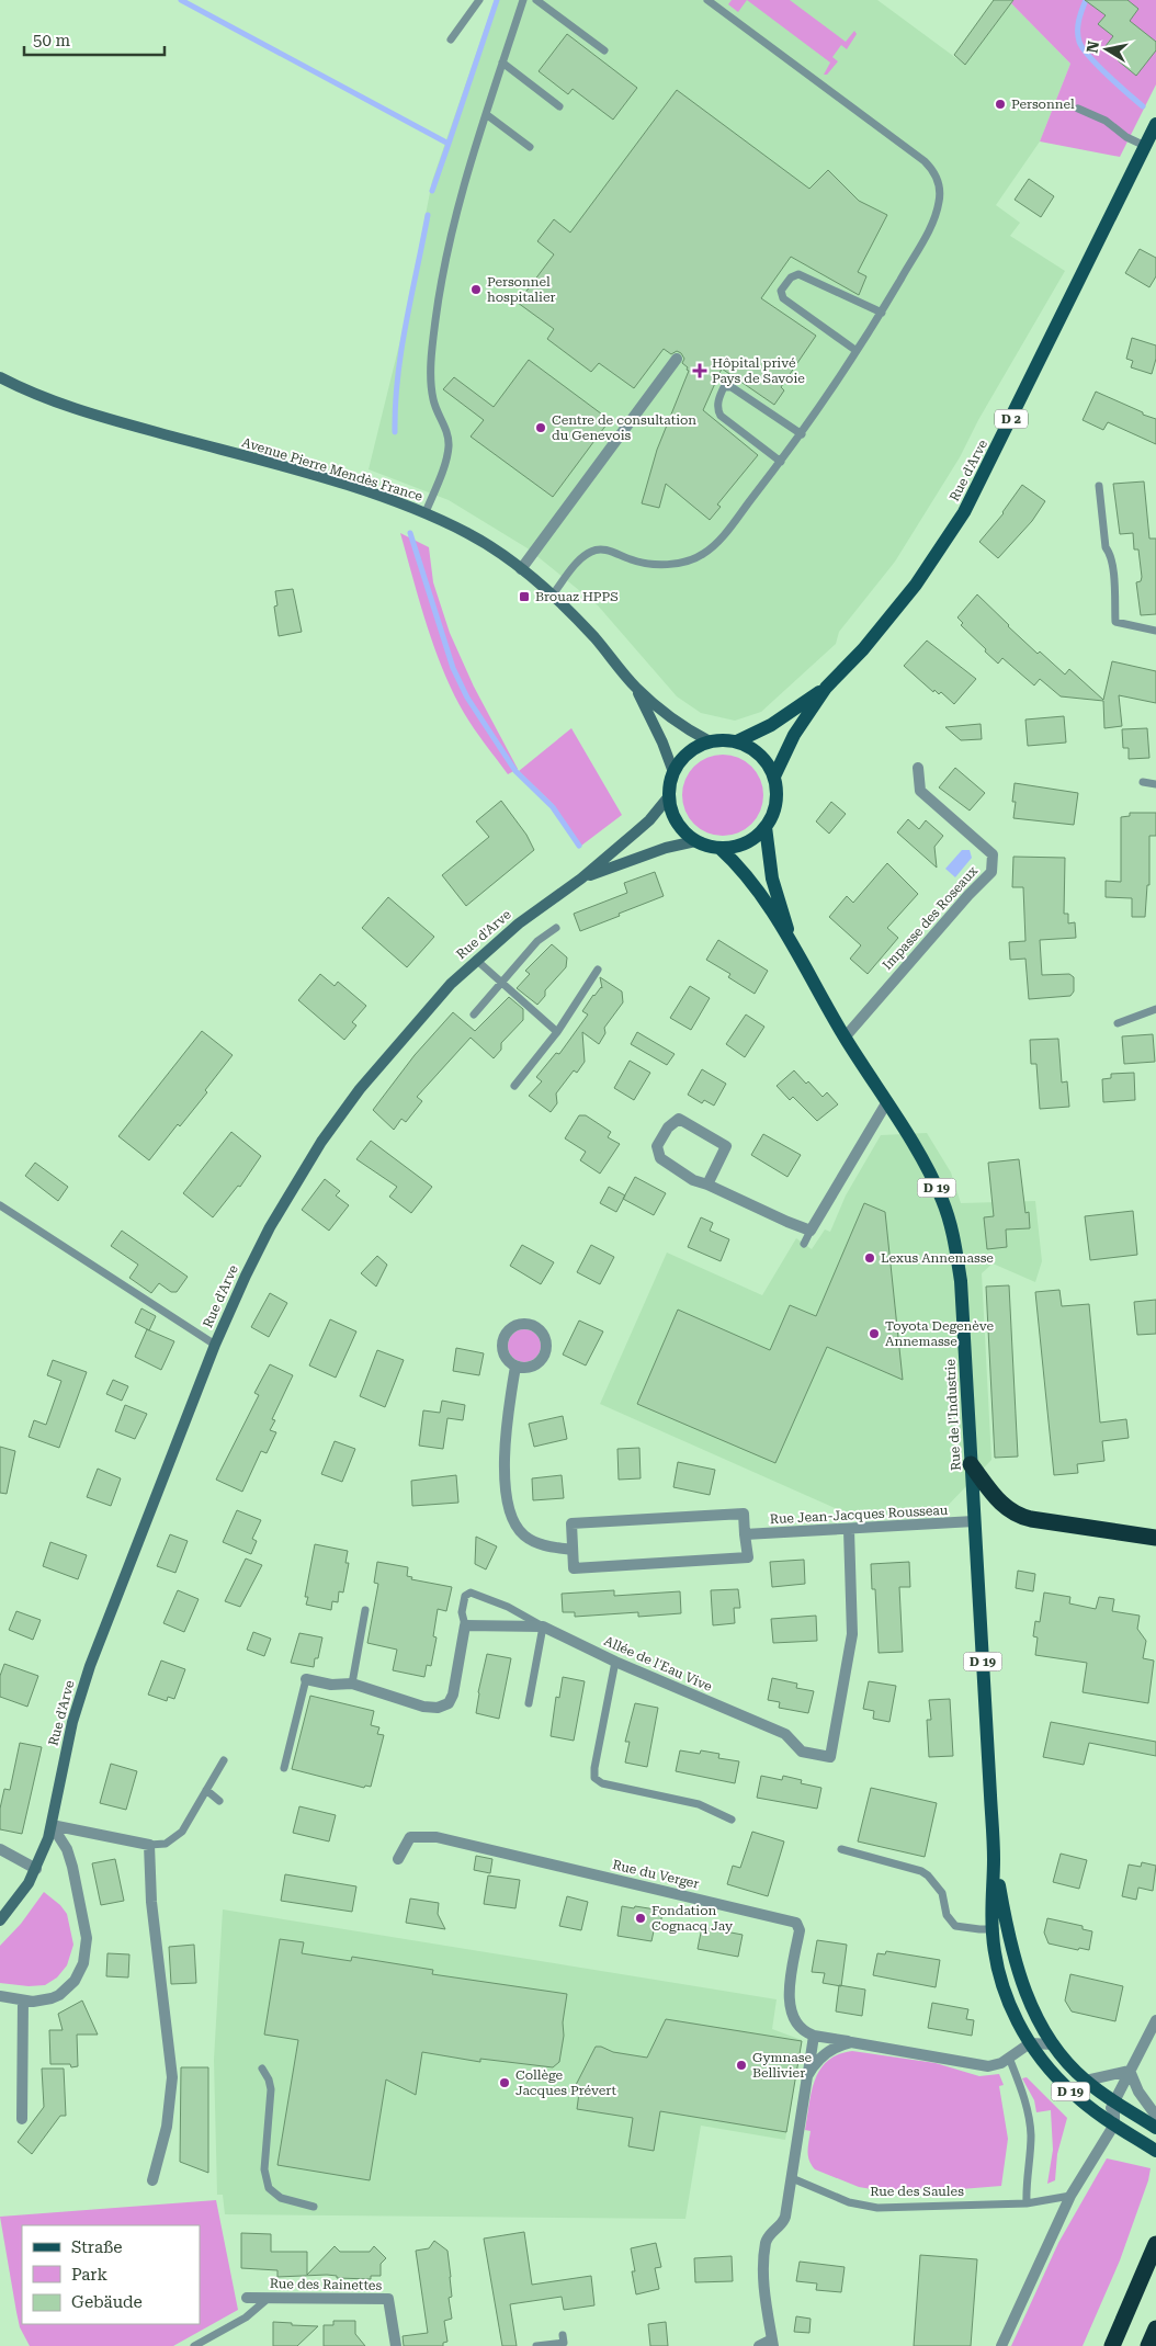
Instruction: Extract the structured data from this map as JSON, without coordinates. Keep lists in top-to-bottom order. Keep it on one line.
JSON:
{"streets":{"main road":["D 2","Avenue Pierre Mendès France","Rue d'Arve","D 19","Rue de l'Industrie"],"street":["Impasse des Roseaux","Rue Jean-Jacques Rousseau","Allée de l'Eau Vive","Rue du Verger","Rue des Rainettes"],"lane":["Rue des Saules"]},"crossings":[["Avenue Pierre Mendès France","Rue d'Arve"],["Avenue Pierre Mendès France","Rue de l'Industrie"],["Rue d'Arve","Rue de l'Industrie"],["Impasse des Roseaux","Rue de l'Industrie"],["Rue de l'Industrie","Rue Jean-Jacques Rousseau"],["Rue Jean-Jacques Rousseau","Allée de l'Eau Vive"]],"places":{"other":["Personnel","Personnel hospitalier","Centre de consultation du Genevois","Lexus Annemasse","Toyota Degenève Annemasse","Fondation Cognacq Jay","Gymnase Bellivier","Collège Jacques Prévert"],"health":["Hôpital privé Pays de Savoie"],"transit":["Brouaz HPPS"]},"legend":["Straße","Park","Gebäude"],"scale_bar":"50 m","north":"left"}
